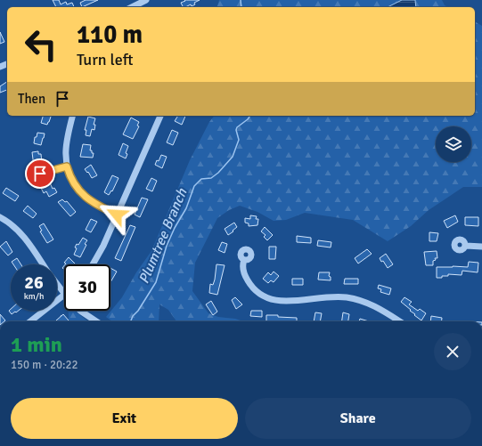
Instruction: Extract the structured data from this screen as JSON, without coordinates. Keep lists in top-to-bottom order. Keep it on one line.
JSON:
{"water":["Plumtree Branch"],"page":{"turn":["110 m","Turn left"],"then":"Then","speed":"26 km/h","limit":"30","heading":["1 min","150 m · 20:22"],"buttons":["Exit","Share"]}}
